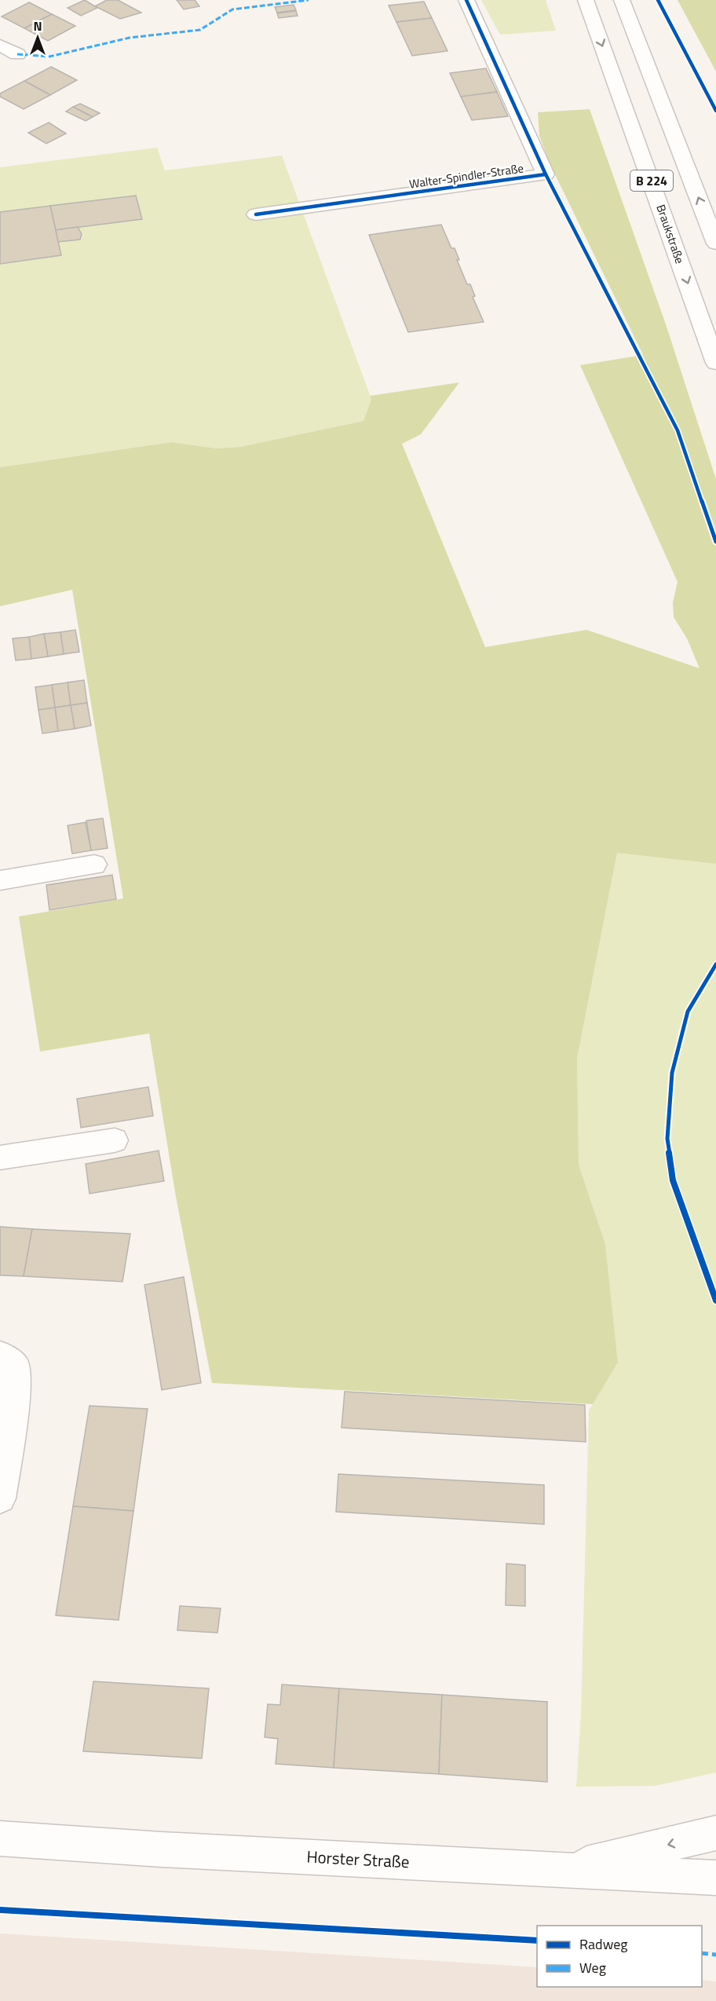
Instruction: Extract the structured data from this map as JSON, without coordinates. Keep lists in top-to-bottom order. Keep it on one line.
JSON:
{"streets":{"main road":["Walter-Spindler-Straße","B 224","Braukstraße","Horster Straße"]},"legend":["Radweg","Weg"],"north":"top"}
